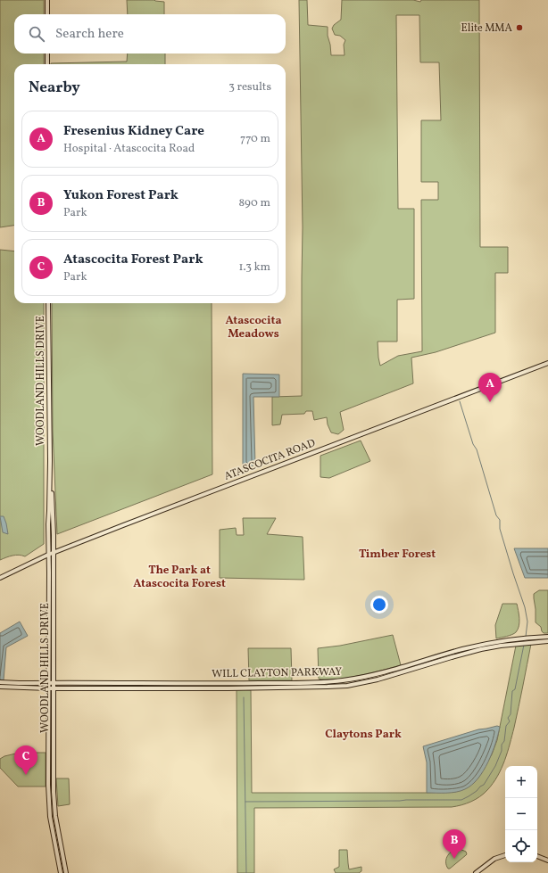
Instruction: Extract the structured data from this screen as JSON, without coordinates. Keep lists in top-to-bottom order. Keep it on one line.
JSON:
{"streets":{"main road":["WOODLAND HILLS DRIVE","ATASCOCITA ROAD","WILL CLAYTON PARKWAY"]},"crossings":[["WOODLAND HILLS DRIVE","ATASCOCITA ROAD"],["WOODLAND HILLS DRIVE","WILL CLAYTON PARKWAY"]],"districts":["Atascocita Meadows","Timber Forest","The Park at Atascocita Forest","Claytons Park"],"places":["Elite MMA"],"page":{"search":"Search here","heading":["Nearby","3 results"],"list":[{"mark":"A","name":"Fresenius Kidney Care","note":"Hospital · Atascocita Road","value":"770 m"},{"mark":"B","name":"Yukon Forest Park","note":"Park","value":"890 m"},{"mark":"C","name":"Atascocita Forest Park","note":"Park","value":"1.3 km"}],"pins":["A","C","B"],"map_buttons":["+","−"]}}
